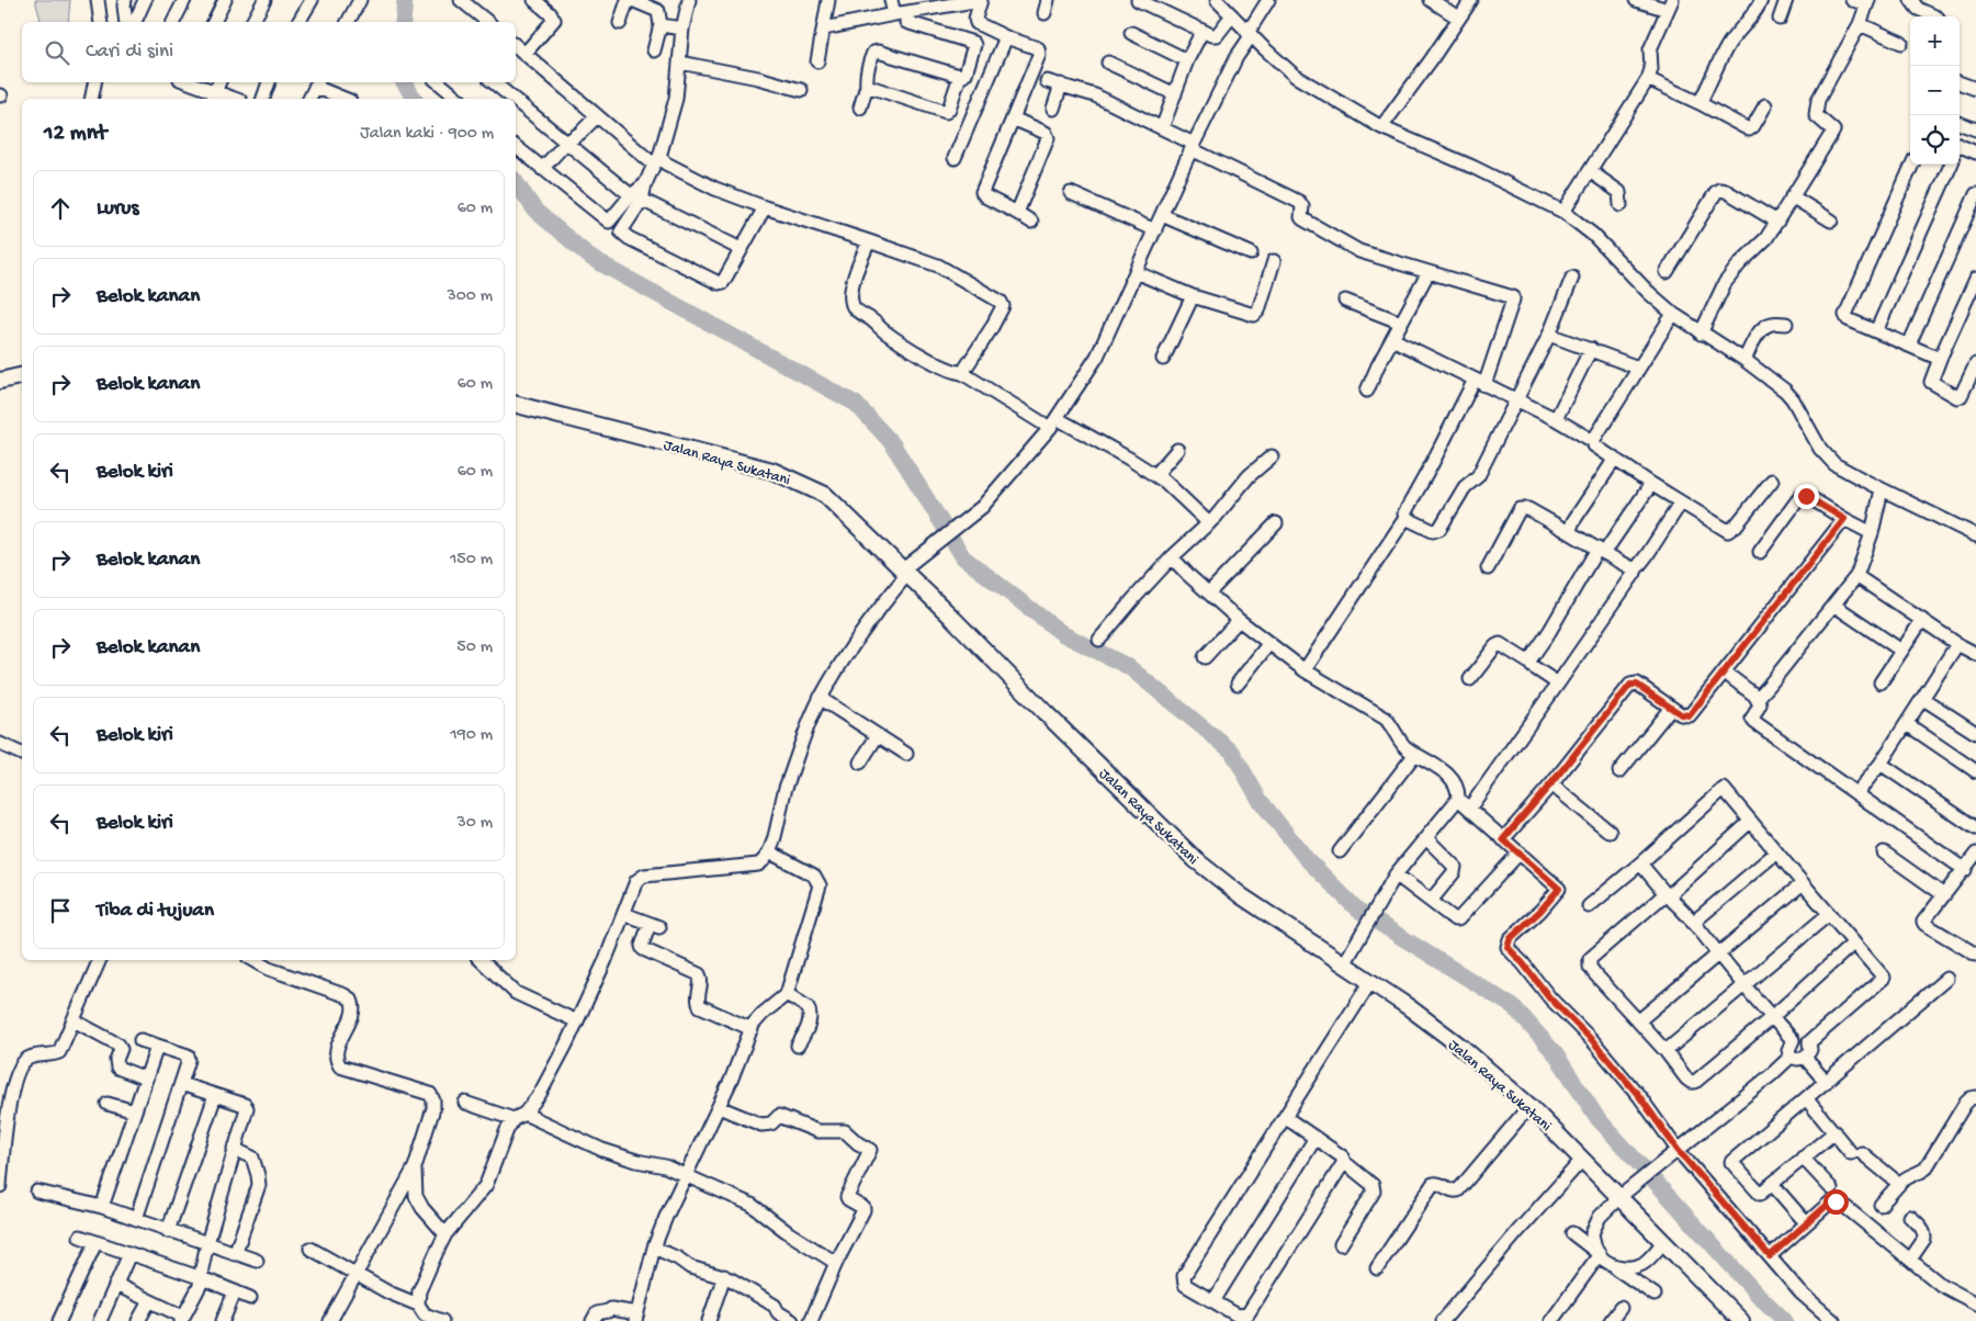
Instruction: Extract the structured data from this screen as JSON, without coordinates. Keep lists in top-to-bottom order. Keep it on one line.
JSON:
{"streets":{"main road":["Jalan Raya Sukatani"]},"page":{"map_buttons":["+","−"],"search":"Cari di sini","heading":["12 mnt","Jalan kaki · 900 m"],"list":[["Lurus","60 m"],["Belok kanan","300 m"],["Belok kanan","60 m"],["Belok kiri","60 m"],["Belok kanan","150 m"],["Belok kanan","50 m"],["Belok kiri","190 m"],["Belok kiri","30 m"],"Tiba di tujuan"]}}
